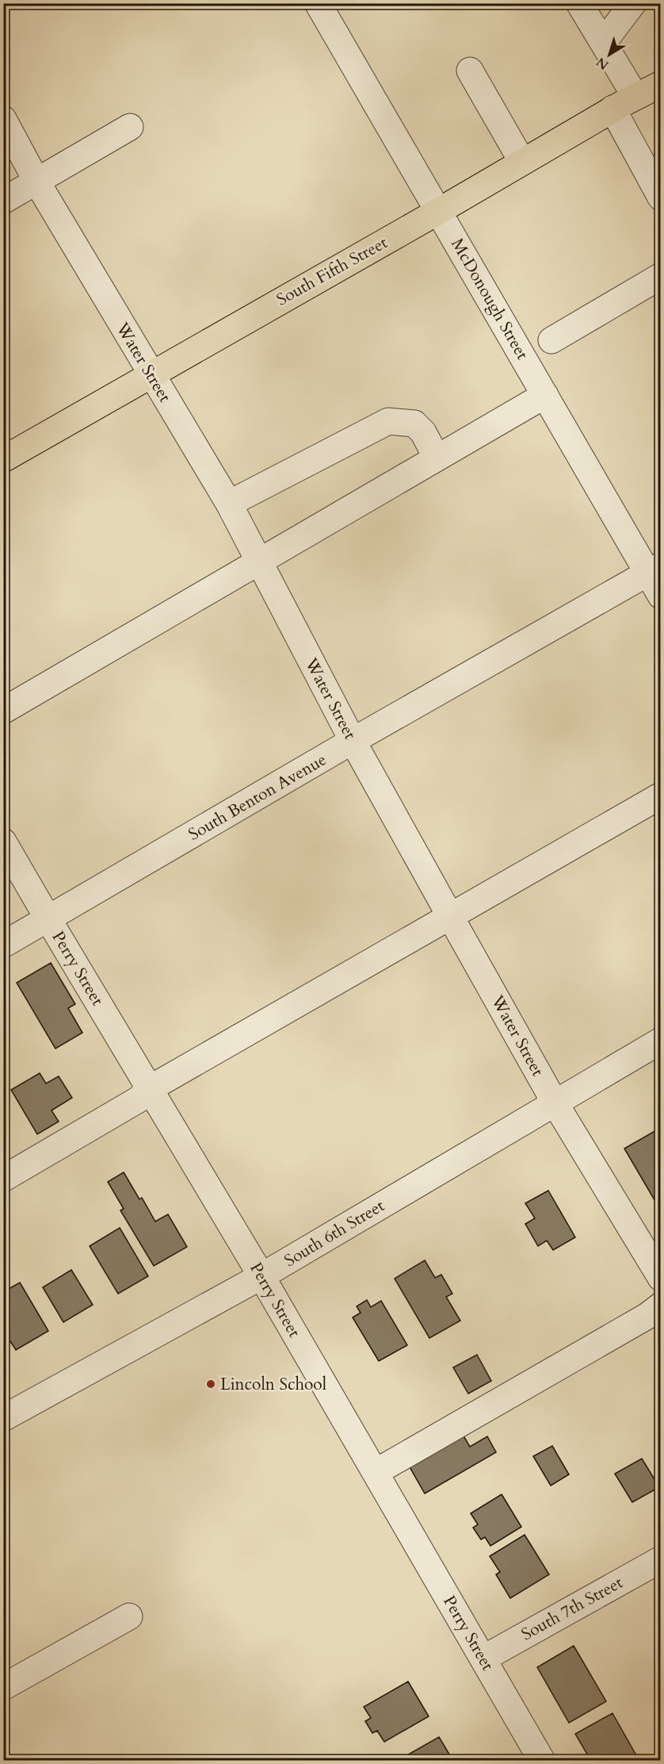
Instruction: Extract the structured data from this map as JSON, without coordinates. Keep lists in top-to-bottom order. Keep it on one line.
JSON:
{"streets":{"main road":["South Fifth Street"],"street":["McDonough Street","Water Street","South Benton Avenue","Perry Street","South 6th Street","South 7th Street"]},"crossings":[["South Fifth Street","McDonough Street"],["South Fifth Street","Water Street"],["McDonough Street","South Benton Avenue"],["Water Street","South Benton Avenue"],["Water Street","South 6th Street"],["South Benton Avenue","Perry Street"],["Perry Street","South 6th Street"],["Perry Street","South 7th Street"]],"places":["Lincoln School"],"north":"bottom left"}
